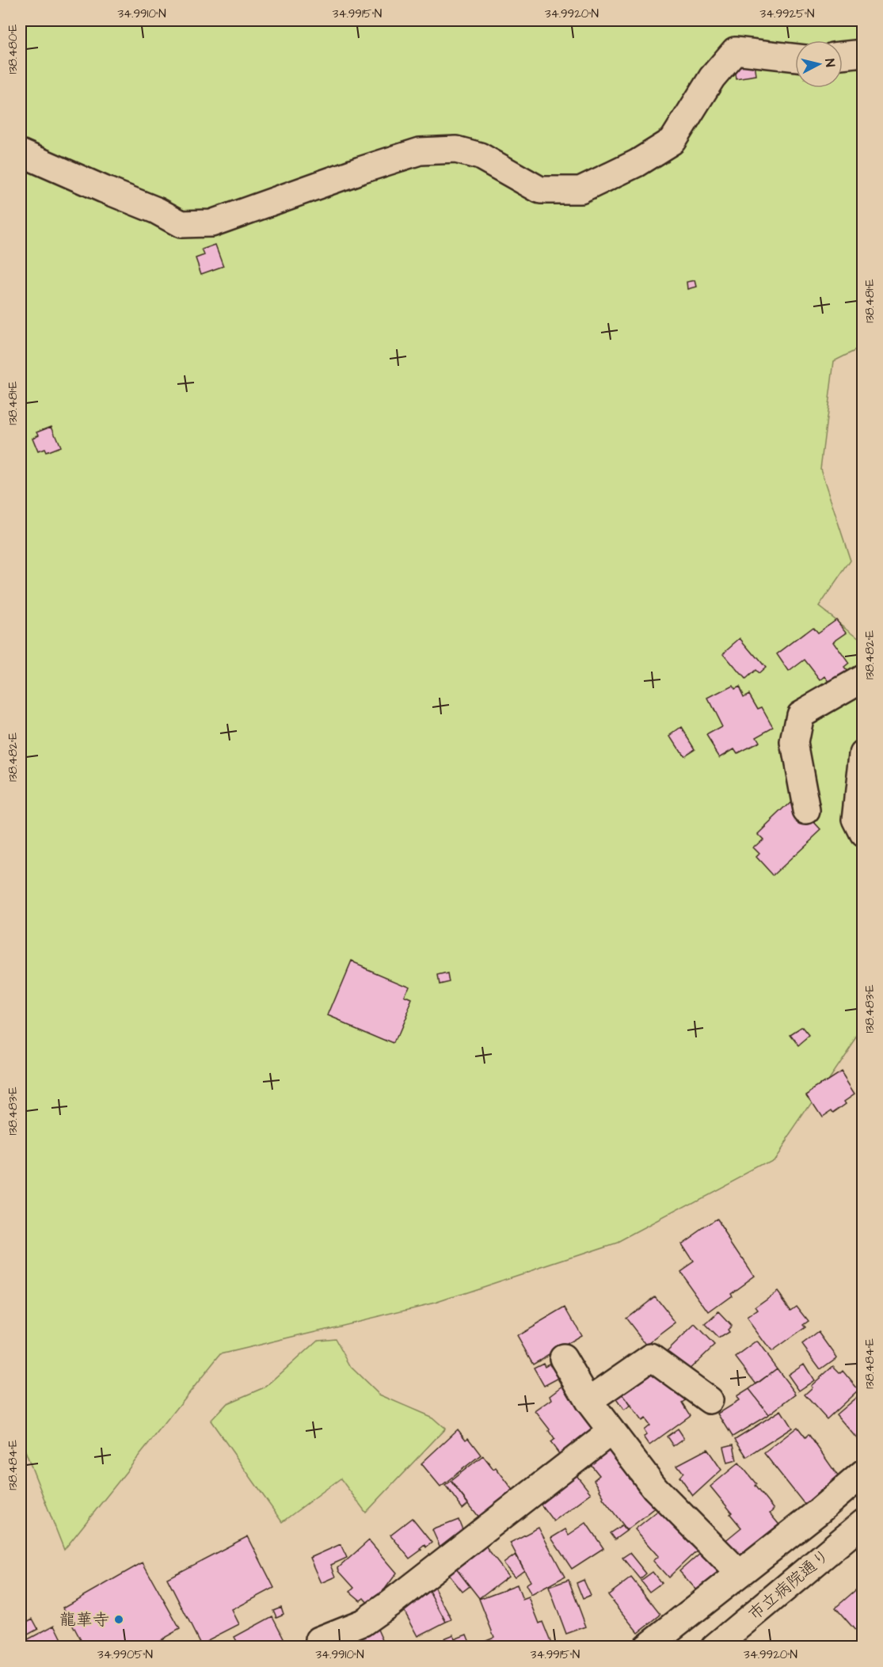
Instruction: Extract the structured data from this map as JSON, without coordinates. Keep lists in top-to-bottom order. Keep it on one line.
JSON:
{"streets":{"street":["市立病院通り"]},"places":["龍華寺"],"north":"right","coordinates":["34.9910°N","34.9915°N","34.9920°N","34.9925°N","138.480°E","138.481°E","138.482°E","138.483°E","138.484°E","34.9905°N"]}
